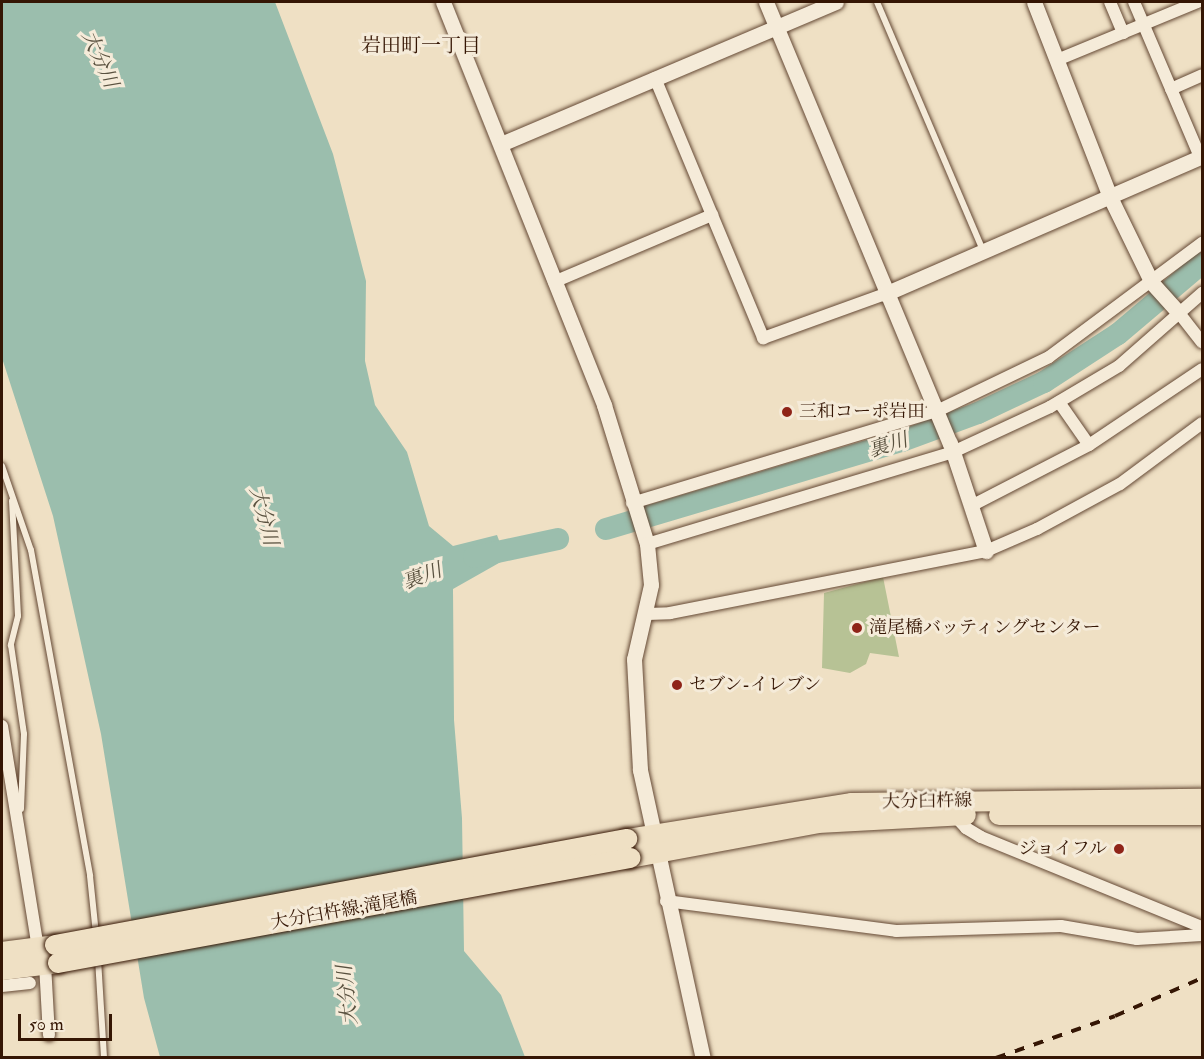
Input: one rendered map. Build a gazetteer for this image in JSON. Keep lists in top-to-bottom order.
{
  "streets": {
    "main road": ["大分臼杵線", "大分臼杵線;滝尾橋"]
  },
  "crossings": [
    ["大分臼杵線", "大分臼杵線;滝尾橋"]
  ],
  "districts": ["岩田町一丁目"],
  "water": ["大分川", "裏川"],
  "places": [
    "三和コーポ岩田",
    "滝尾橋バッティングセンター",
    "セブン-イレブン",
    "ジョイフル"
  ],
  "scale_bar": "50 m"
}
